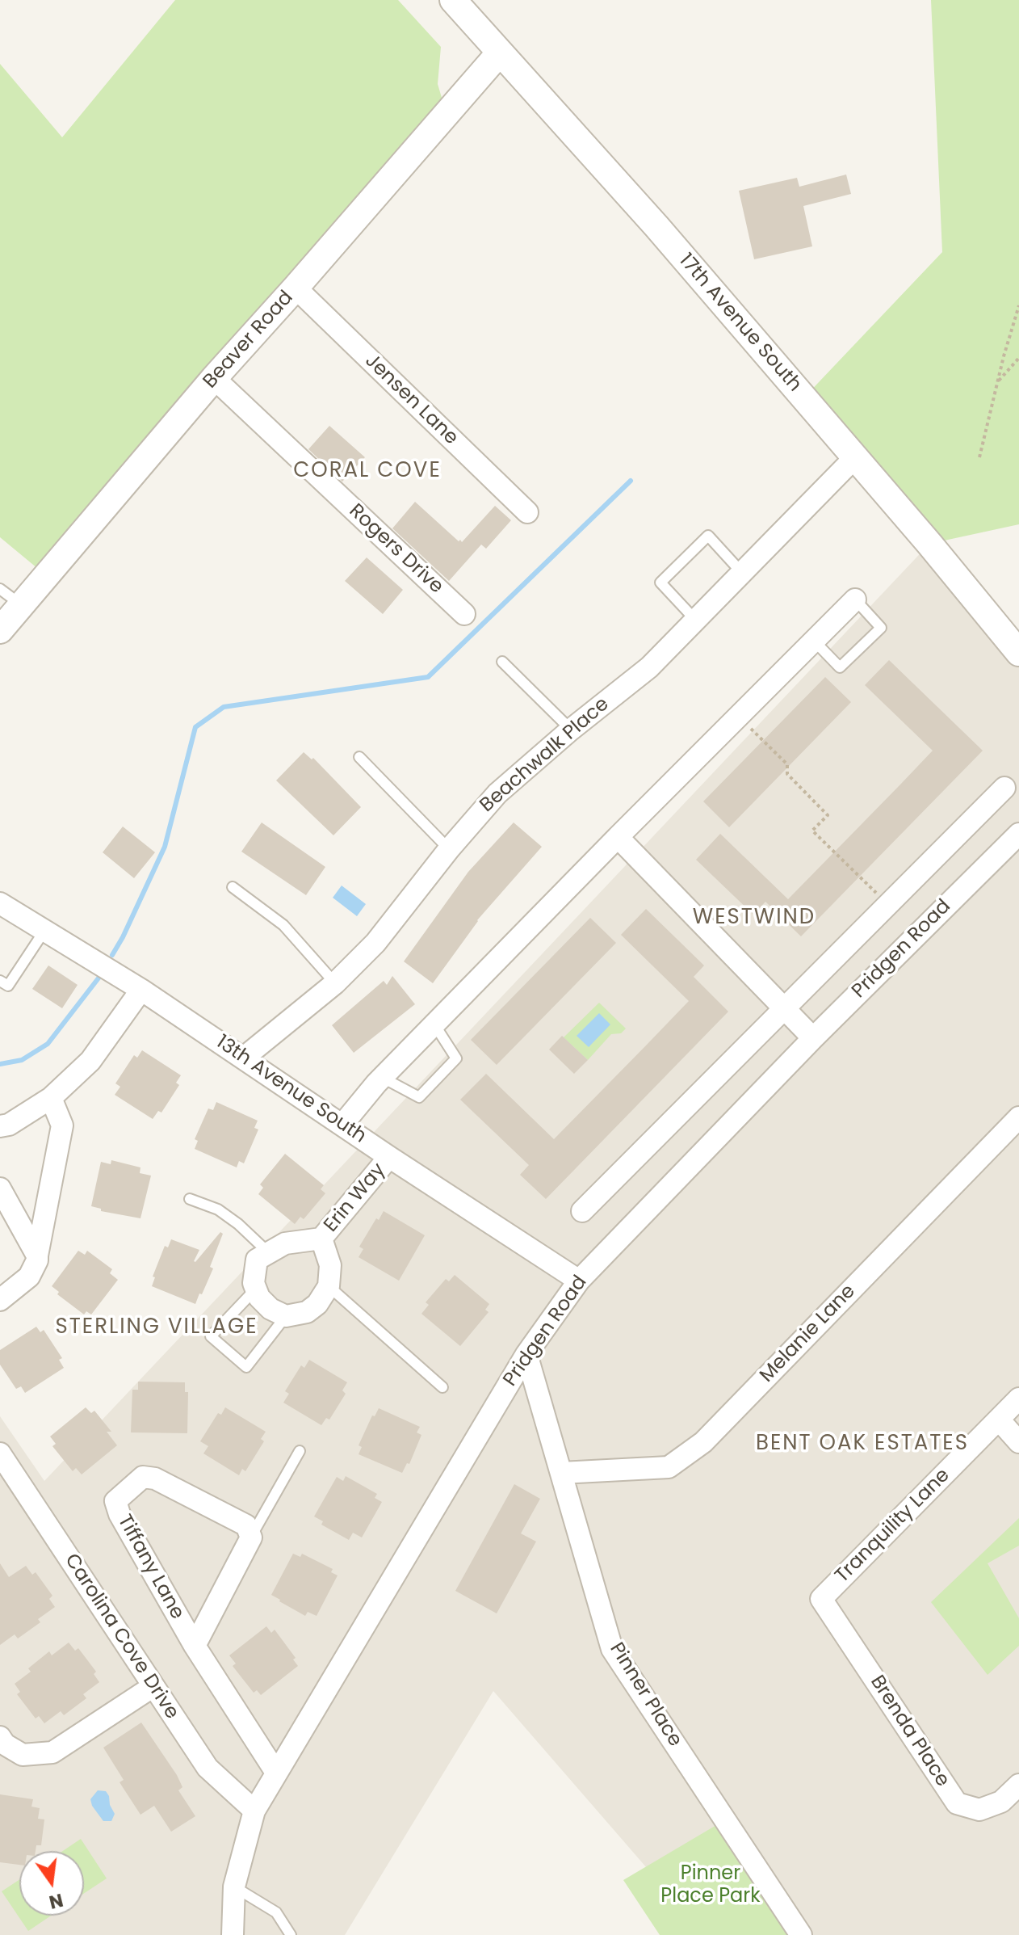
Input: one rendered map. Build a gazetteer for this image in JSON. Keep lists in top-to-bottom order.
{
  "streets": {
    "street": [
      "17th Avenue South",
      "Beaver Road",
      "Jensen Lane",
      "Rogers Drive",
      "Beachwalk Place",
      "Pridgen Road",
      "13th Avenue South",
      "Erin Way",
      "Melanie Lane",
      "Tranquility Lane",
      "Tiffany Lane",
      "Carolina Cove Drive",
      "Pinner Place",
      "Brenda Place"
    ]
  },
  "crossings": [
    ["17th Avenue South", "Beaver Road"],
    ["17th Avenue South", "Beachwalk Place"],
    ["Beaver Road", "Jensen Lane"],
    ["Beaver Road", "Rogers Drive"],
    ["Beachwalk Place", "13th Avenue South"],
    ["Pridgen Road", "13th Avenue South"],
    ["Pridgen Road", "Tiffany Lane"],
    ["Pridgen Road", "Carolina Cove Drive"],
    ["Pridgen Road", "Pinner Place"],
    ["13th Avenue South", "Erin Way"],
    ["Melanie Lane", "Pinner Place"],
    ["Tranquility Lane", "Brenda Place"]
  ],
  "districts": [
    "CORAL COVE",
    "WESTWIND",
    "STERLING VILLAGE",
    "BENT OAK ESTATES"
  ],
  "parks": ["Pinner Place Park"],
  "north": "bottom"
}
